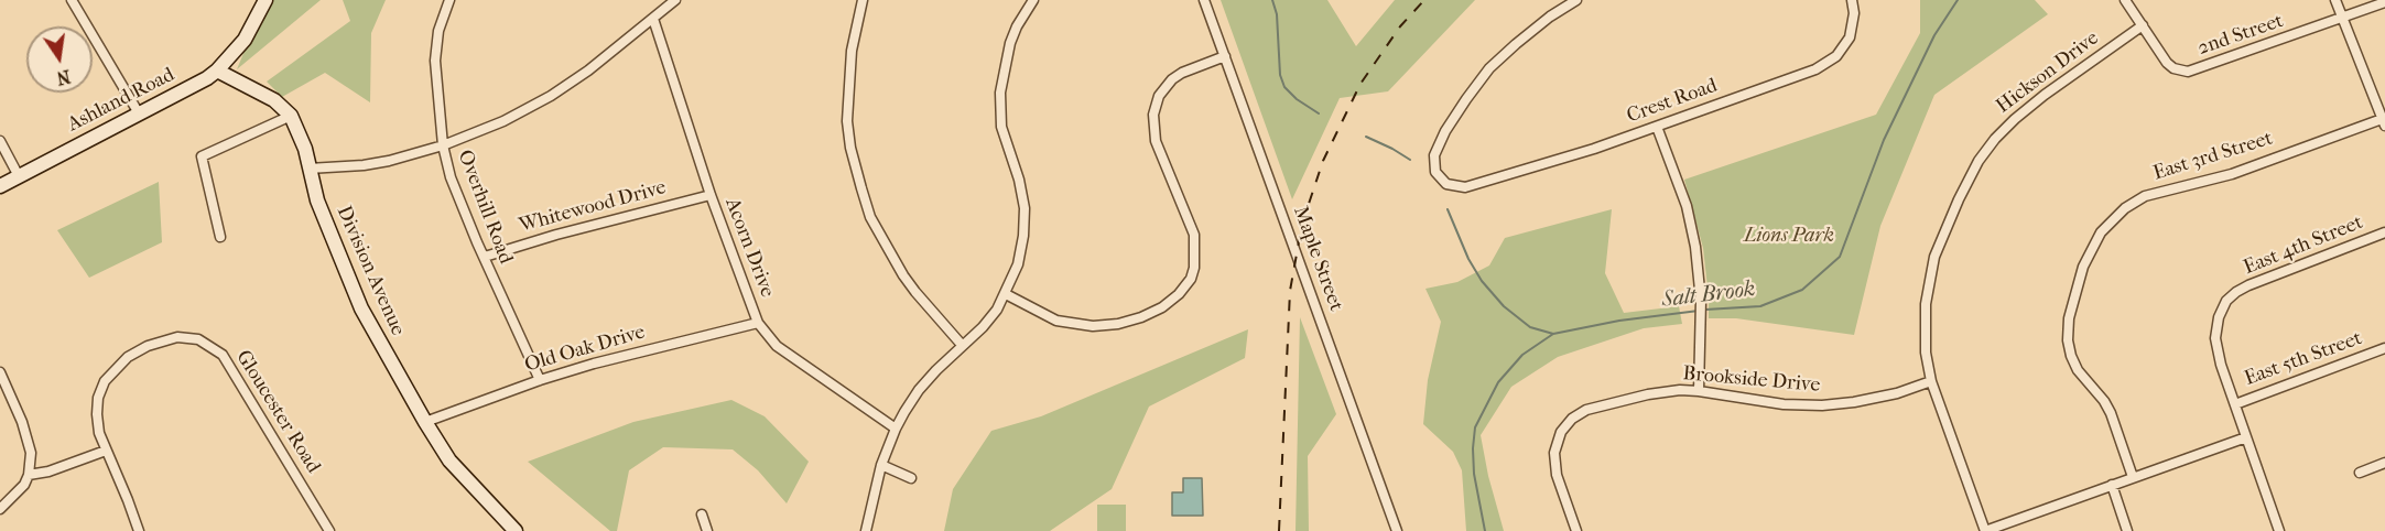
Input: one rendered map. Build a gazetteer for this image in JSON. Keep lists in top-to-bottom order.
{
  "streets": {
    "street": [
      "2nd Street",
      "Hickson Drive",
      "Ashland Road",
      "Crest Road",
      "East 3rd Street",
      "Overhill Road",
      "Whitewood Drive",
      "East 4th Street",
      "Acorn Drive",
      "Maple Street",
      "Division Avenue",
      "Old Oak Drive",
      "East 5th Street",
      "Brookside Drive",
      "Gloucester Road"
    ]
  },
  "crossings": [
    ["2nd Street", "Hickson Drive"],
    ["Hickson Drive", "Brookside Drive"],
    ["Ashland Road", "Division Avenue"],
    ["Overhill Road", "Whitewood Drive"],
    ["Overhill Road", "Old Oak Drive"],
    ["Whitewood Drive", "Acorn Drive"],
    ["East 4th Street", "East 5th Street"],
    ["Acorn Drive", "Old Oak Drive"],
    ["Division Avenue", "Old Oak Drive"]
  ],
  "water": ["Salt Brook"],
  "parks": ["Lions Park"],
  "north": "bottom"
}
